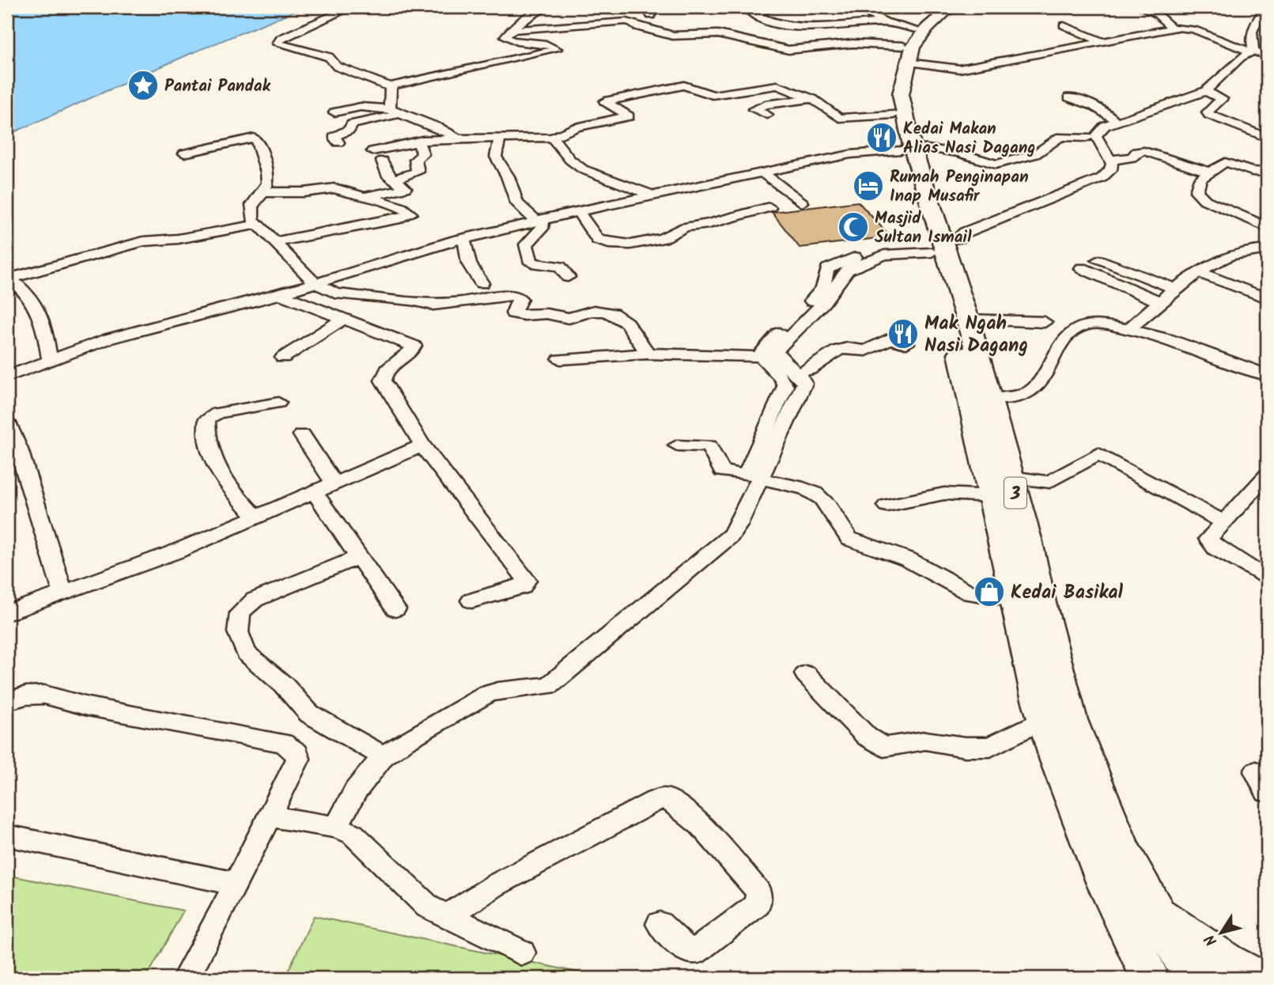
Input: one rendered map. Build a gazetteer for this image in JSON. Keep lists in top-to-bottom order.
{
  "streets": {
    "highway": ["3"]
  },
  "places": {
    "place": ["Pantai Pandak"],
    "restaurant": ["Kedai Makan Alias Nasi Dagang", "Mak Ngah Nasi Dagang"],
    "hotel": ["Rumah Penginapan Inap Musafir"],
    "mosque": ["Masjid Sultan Ismail"],
    "shop": ["Kedai Basikal"]
  },
  "north": "bottom left"
}
